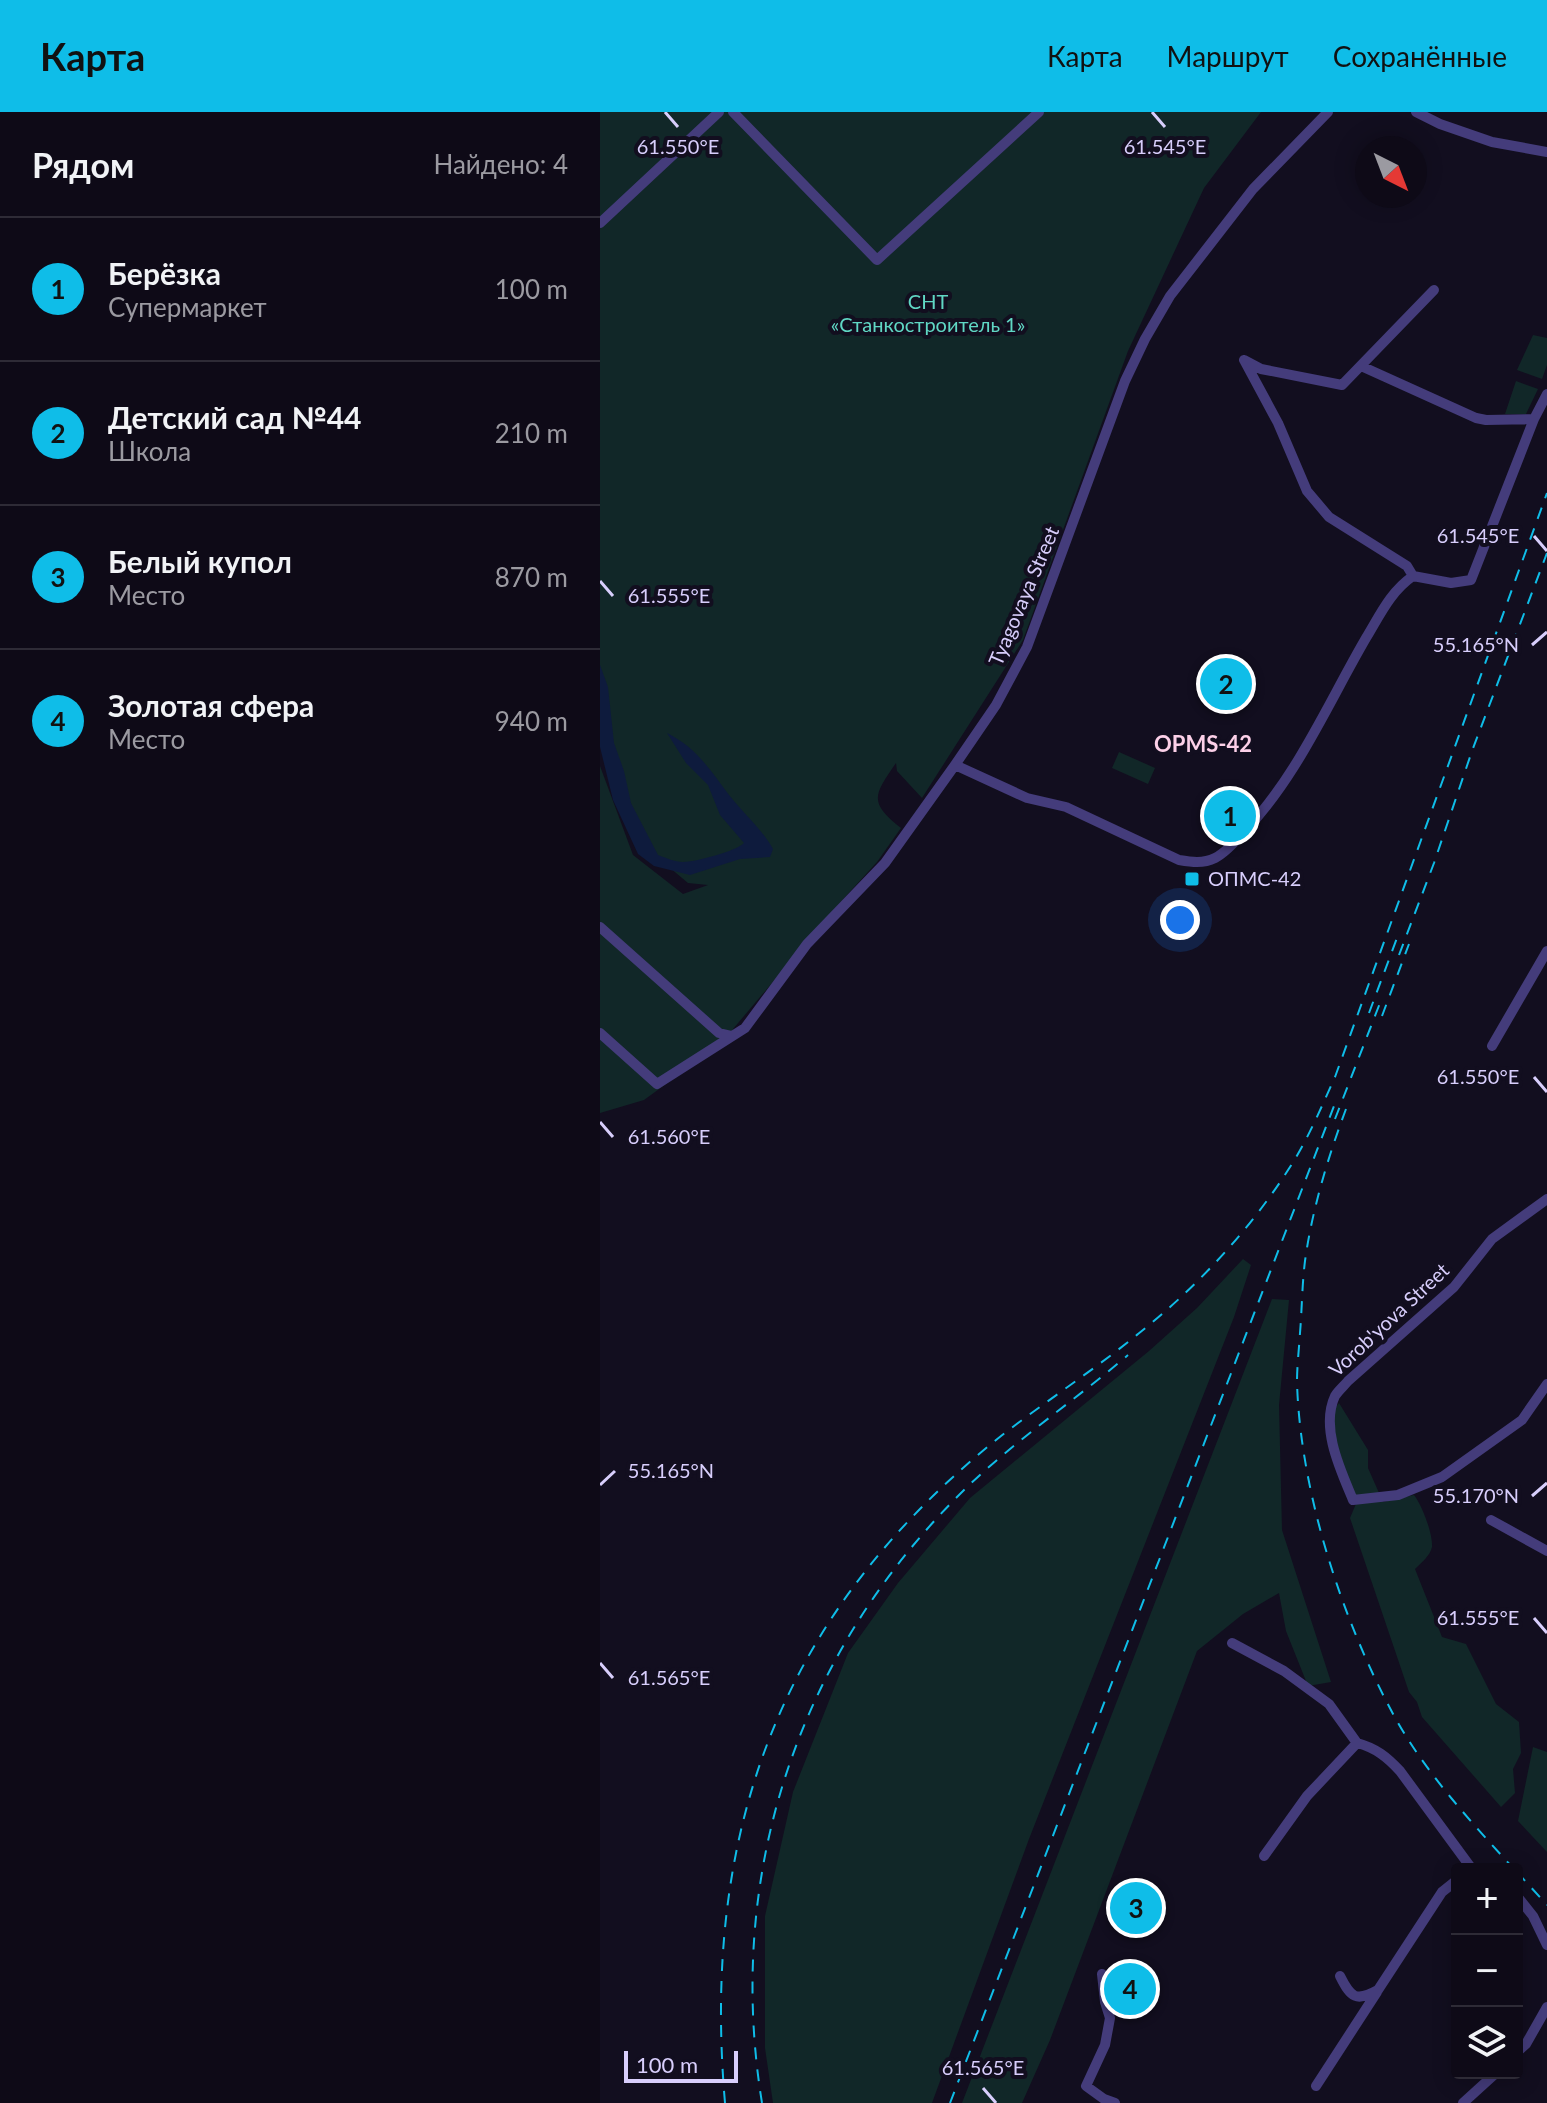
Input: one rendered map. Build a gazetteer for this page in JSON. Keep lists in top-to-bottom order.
{
  "streets": {
    "street": ["Tyagovaya Street", "Vorob'yova Street"]
  },
  "districts": ["OPMS-42"],
  "parks": ["СНТ «Станкостроитель 1»"],
  "places": {
    "transit": ["ОПМС-42"]
  },
  "scale_bar": "100 m",
  "north": "bottom right",
  "page": {
    "header": "Карта",
    "nav": ["Карта", "Маршрут", "Сохранённые"],
    "heading": ["Рядом", "Найдено: 4"],
    "list": [
      {
        "mark": "1",
        "name": "Берёзка",
        "note": "Супермаркет",
        "value": "100 m"
      },
      {
        "mark": "2",
        "name": "Детский сад №44",
        "note": "Школа",
        "value": "210 m"
      },
      {
        "mark": "3",
        "name": "Белый купол",
        "note": "Место",
        "value": "870 m"
      },
      {
        "mark": "4",
        "name": "Золотая сфера",
        "note": "Место",
        "value": "940 m"
      }
    ],
    "pins": [
      "2",
      "1",
      "3",
      "4"
    ],
    "map_buttons": ["+", "−"],
    "scale": "100 m"
  },
  "coordinates": [
    "61.550°E",
    "61.545°E",
    "61.555°E",
    "55.165°N",
    "61.560°E",
    "55.170°N",
    "61.565°E"
  ]
}
